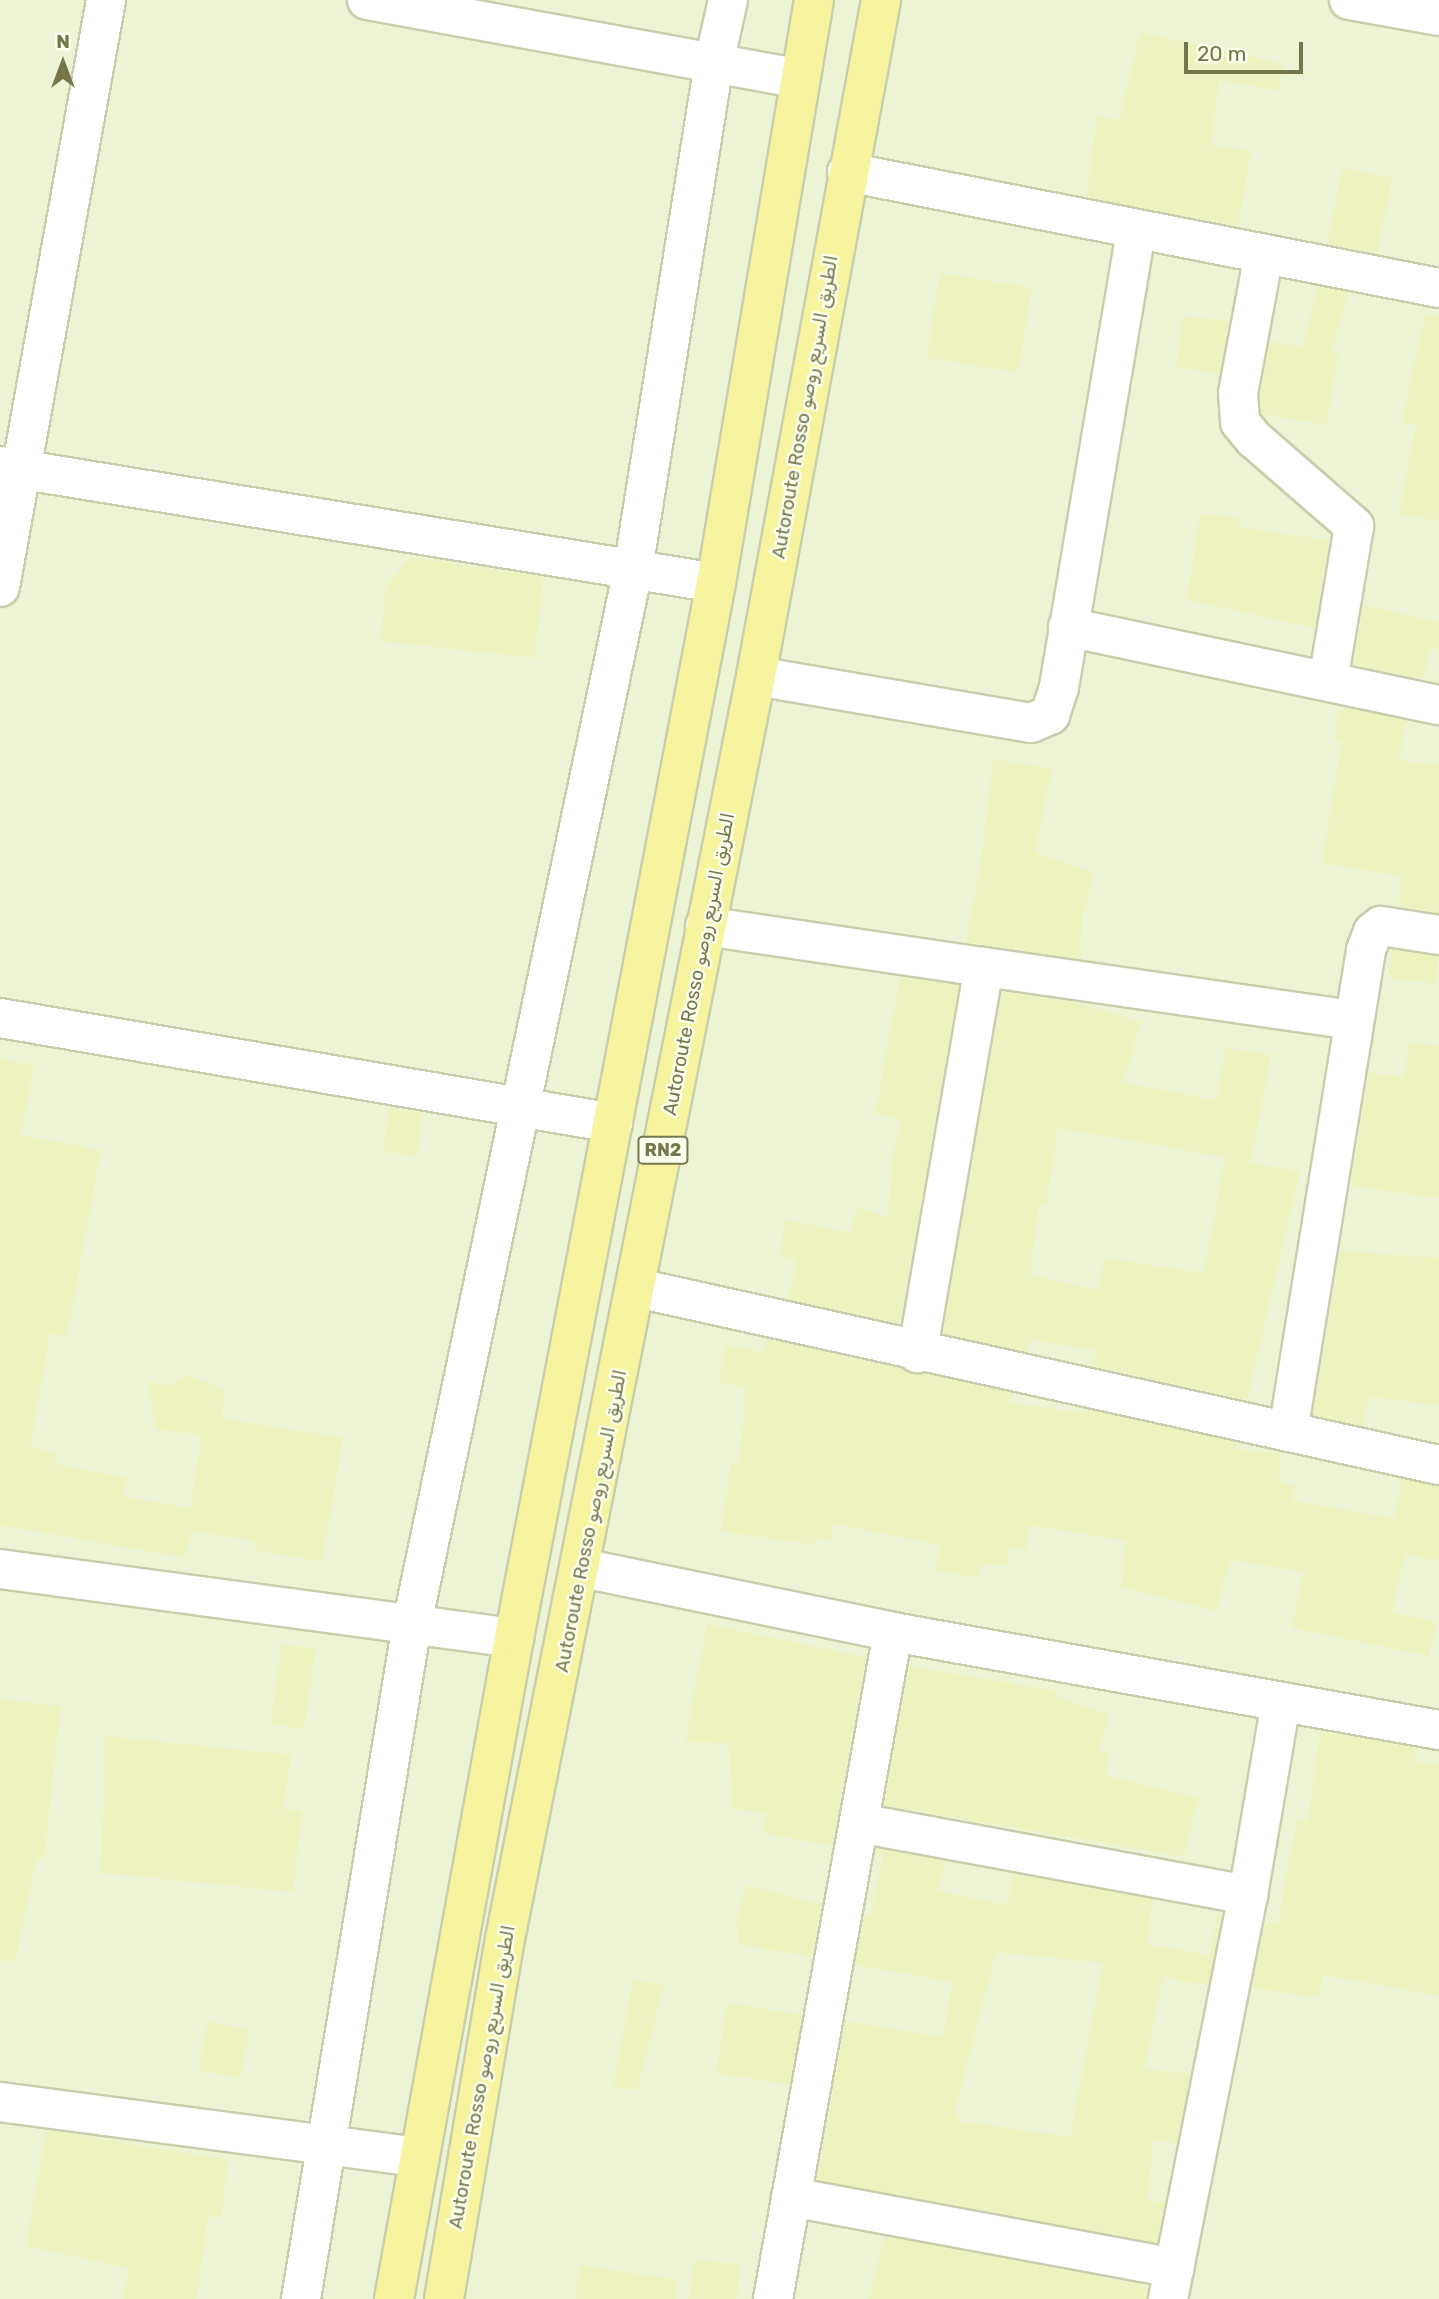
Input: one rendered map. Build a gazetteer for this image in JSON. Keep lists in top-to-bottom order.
{
  "streets": {
    "highway": ["Autoroute Rosso الطريق السريع روصو", "RN2"]
  },
  "scale_bar": "20 m",
  "north": "top"
}
